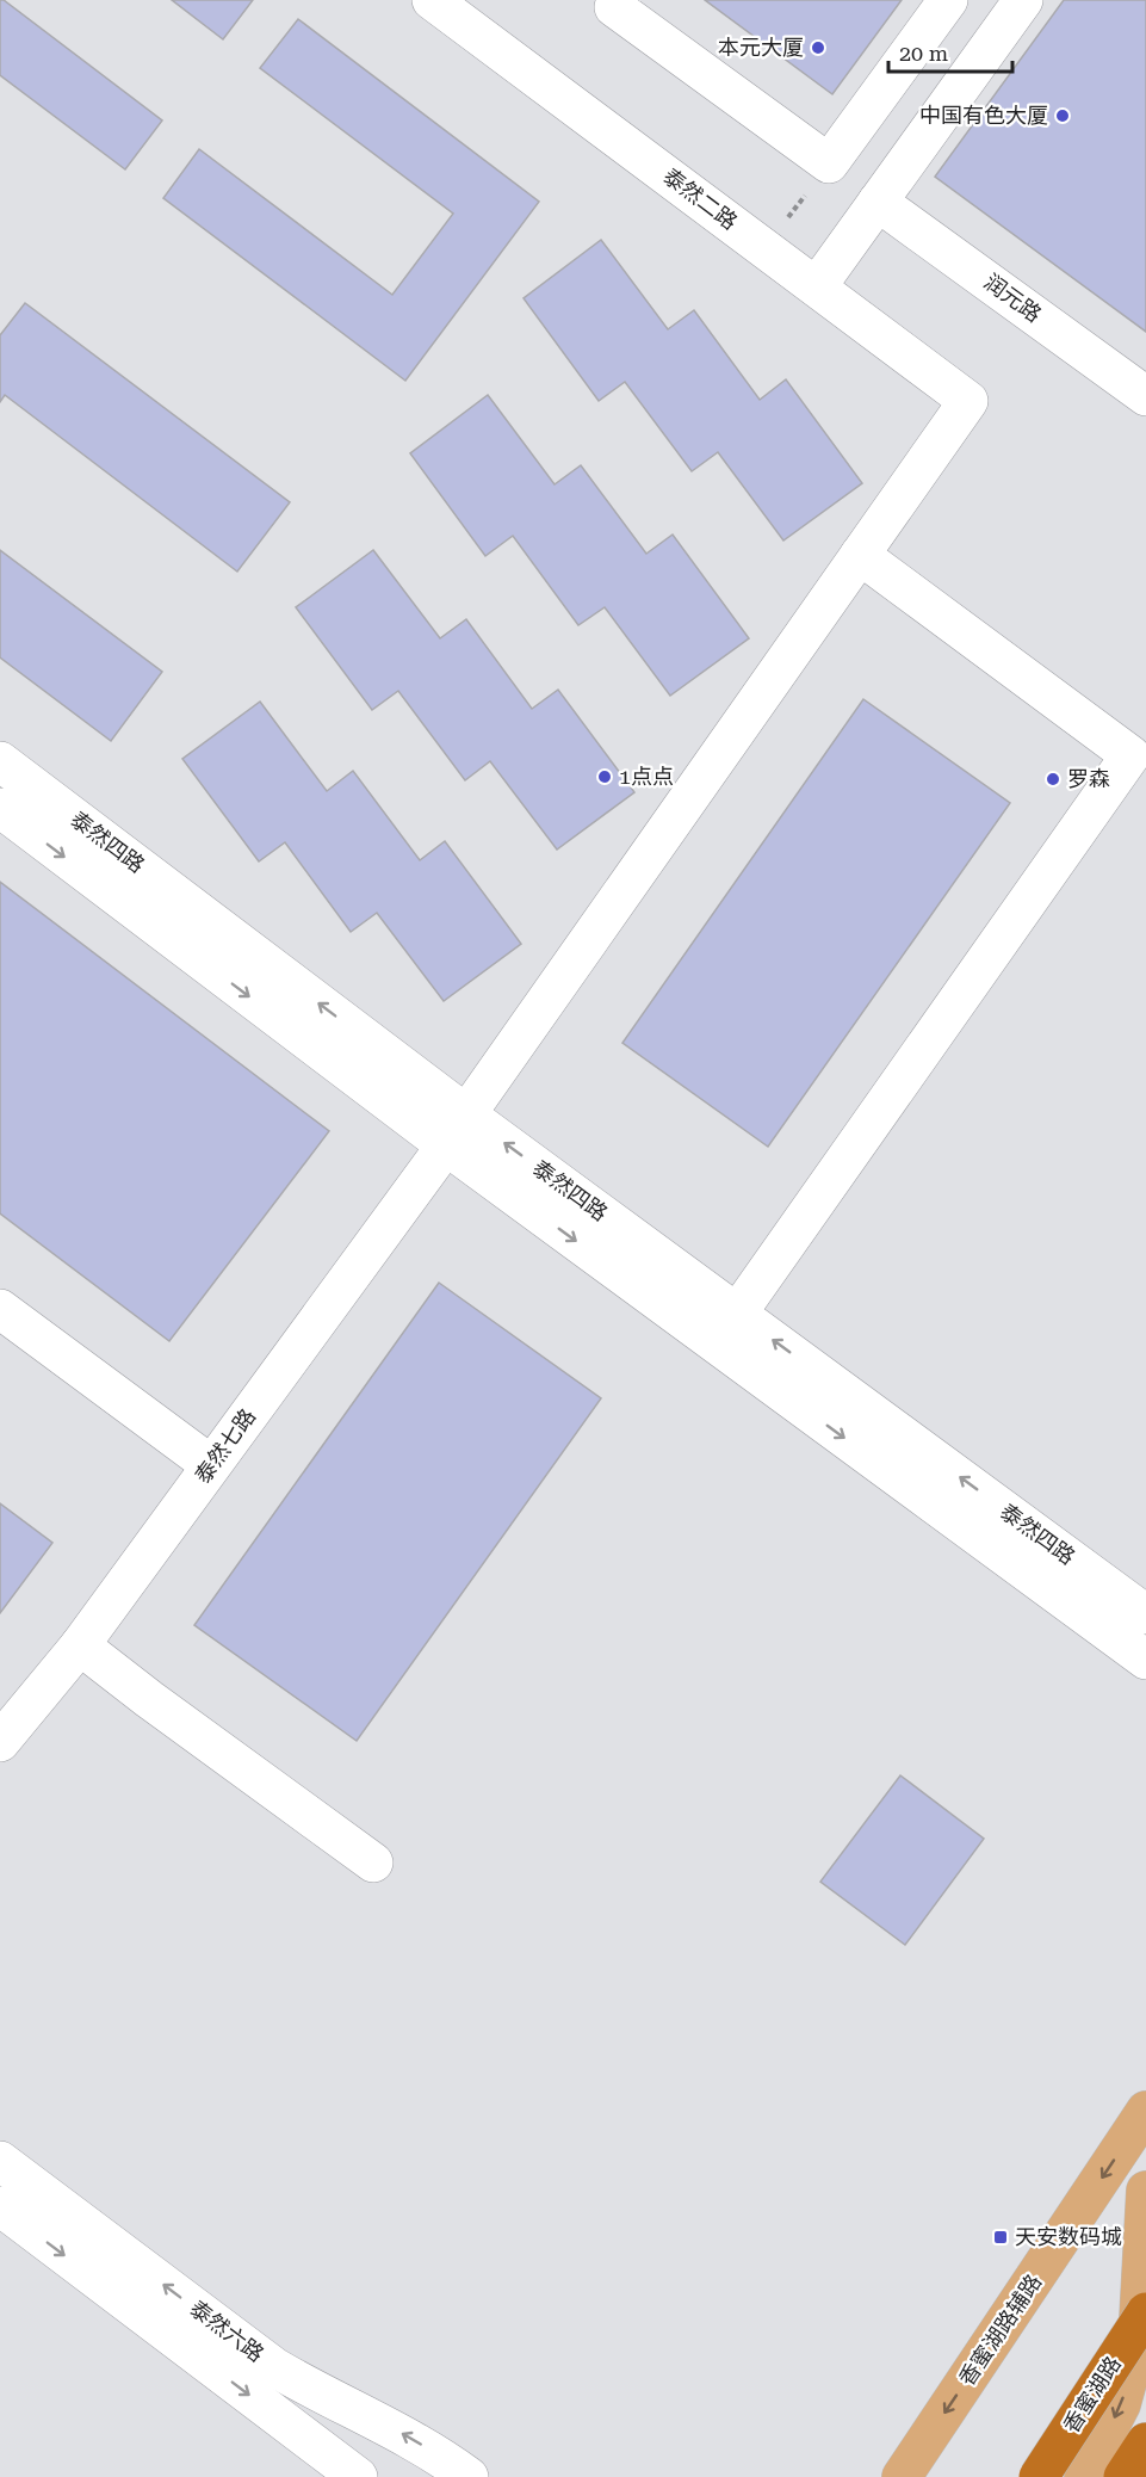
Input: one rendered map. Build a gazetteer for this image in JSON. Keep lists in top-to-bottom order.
{
  "streets": {
    "highway": ["香蜜湖路"],
    "main road": ["香蜜湖路辅路"],
    "street": [
      "泰然二路",
      "润元路",
      "泰然四路",
      "泰然七路",
      "泰然六路"
    ]
  },
  "crossings": [
    ["泰然二路", "泰然七路"],
    ["泰然四路", "泰然七路"]
  ],
  "places": {
    "other": [
      "本元大厦",
      "中国有色大厦",
      "1点点",
      "罗森"
    ],
    "transit": ["天安数码城"]
  },
  "scale_bar": "20 m"
}
